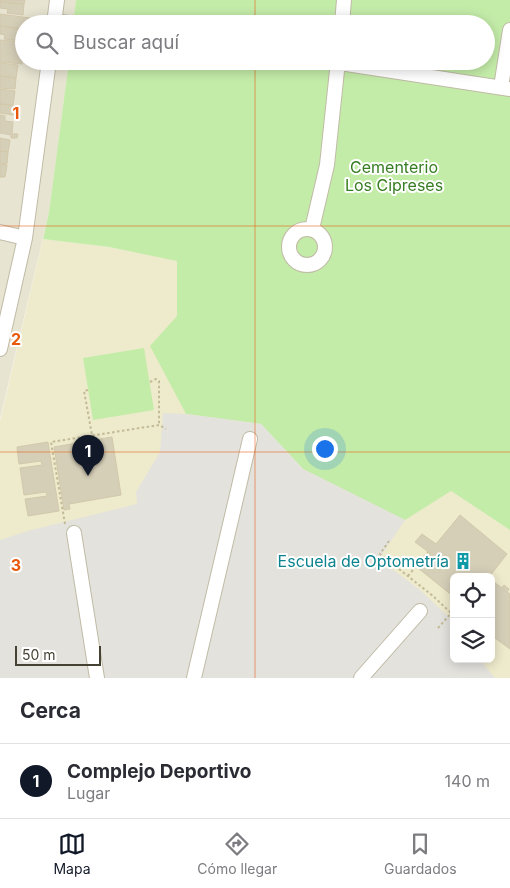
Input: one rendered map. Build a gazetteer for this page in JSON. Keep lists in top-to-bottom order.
{
  "parks": ["Cementerio Los Cipreses"],
  "places": {
    "building": ["Escuela de Optometría"]
  },
  "scale_bar": "50 m",
  "page": {
    "search": "Buscar aquí",
    "pins": "1",
    "scale": "50 m",
    "heading": "Cerca",
    "list": [
      {
        "mark": "1",
        "name": "Complejo Deportivo",
        "note": "Lugar",
        "value": "140 m"
      }
    ],
    "nav": ["Mapa", "Cómo llegar", "Guardados"]
  },
  "grid": {
    "rows": ["1", "2", "3"]
  }
}
